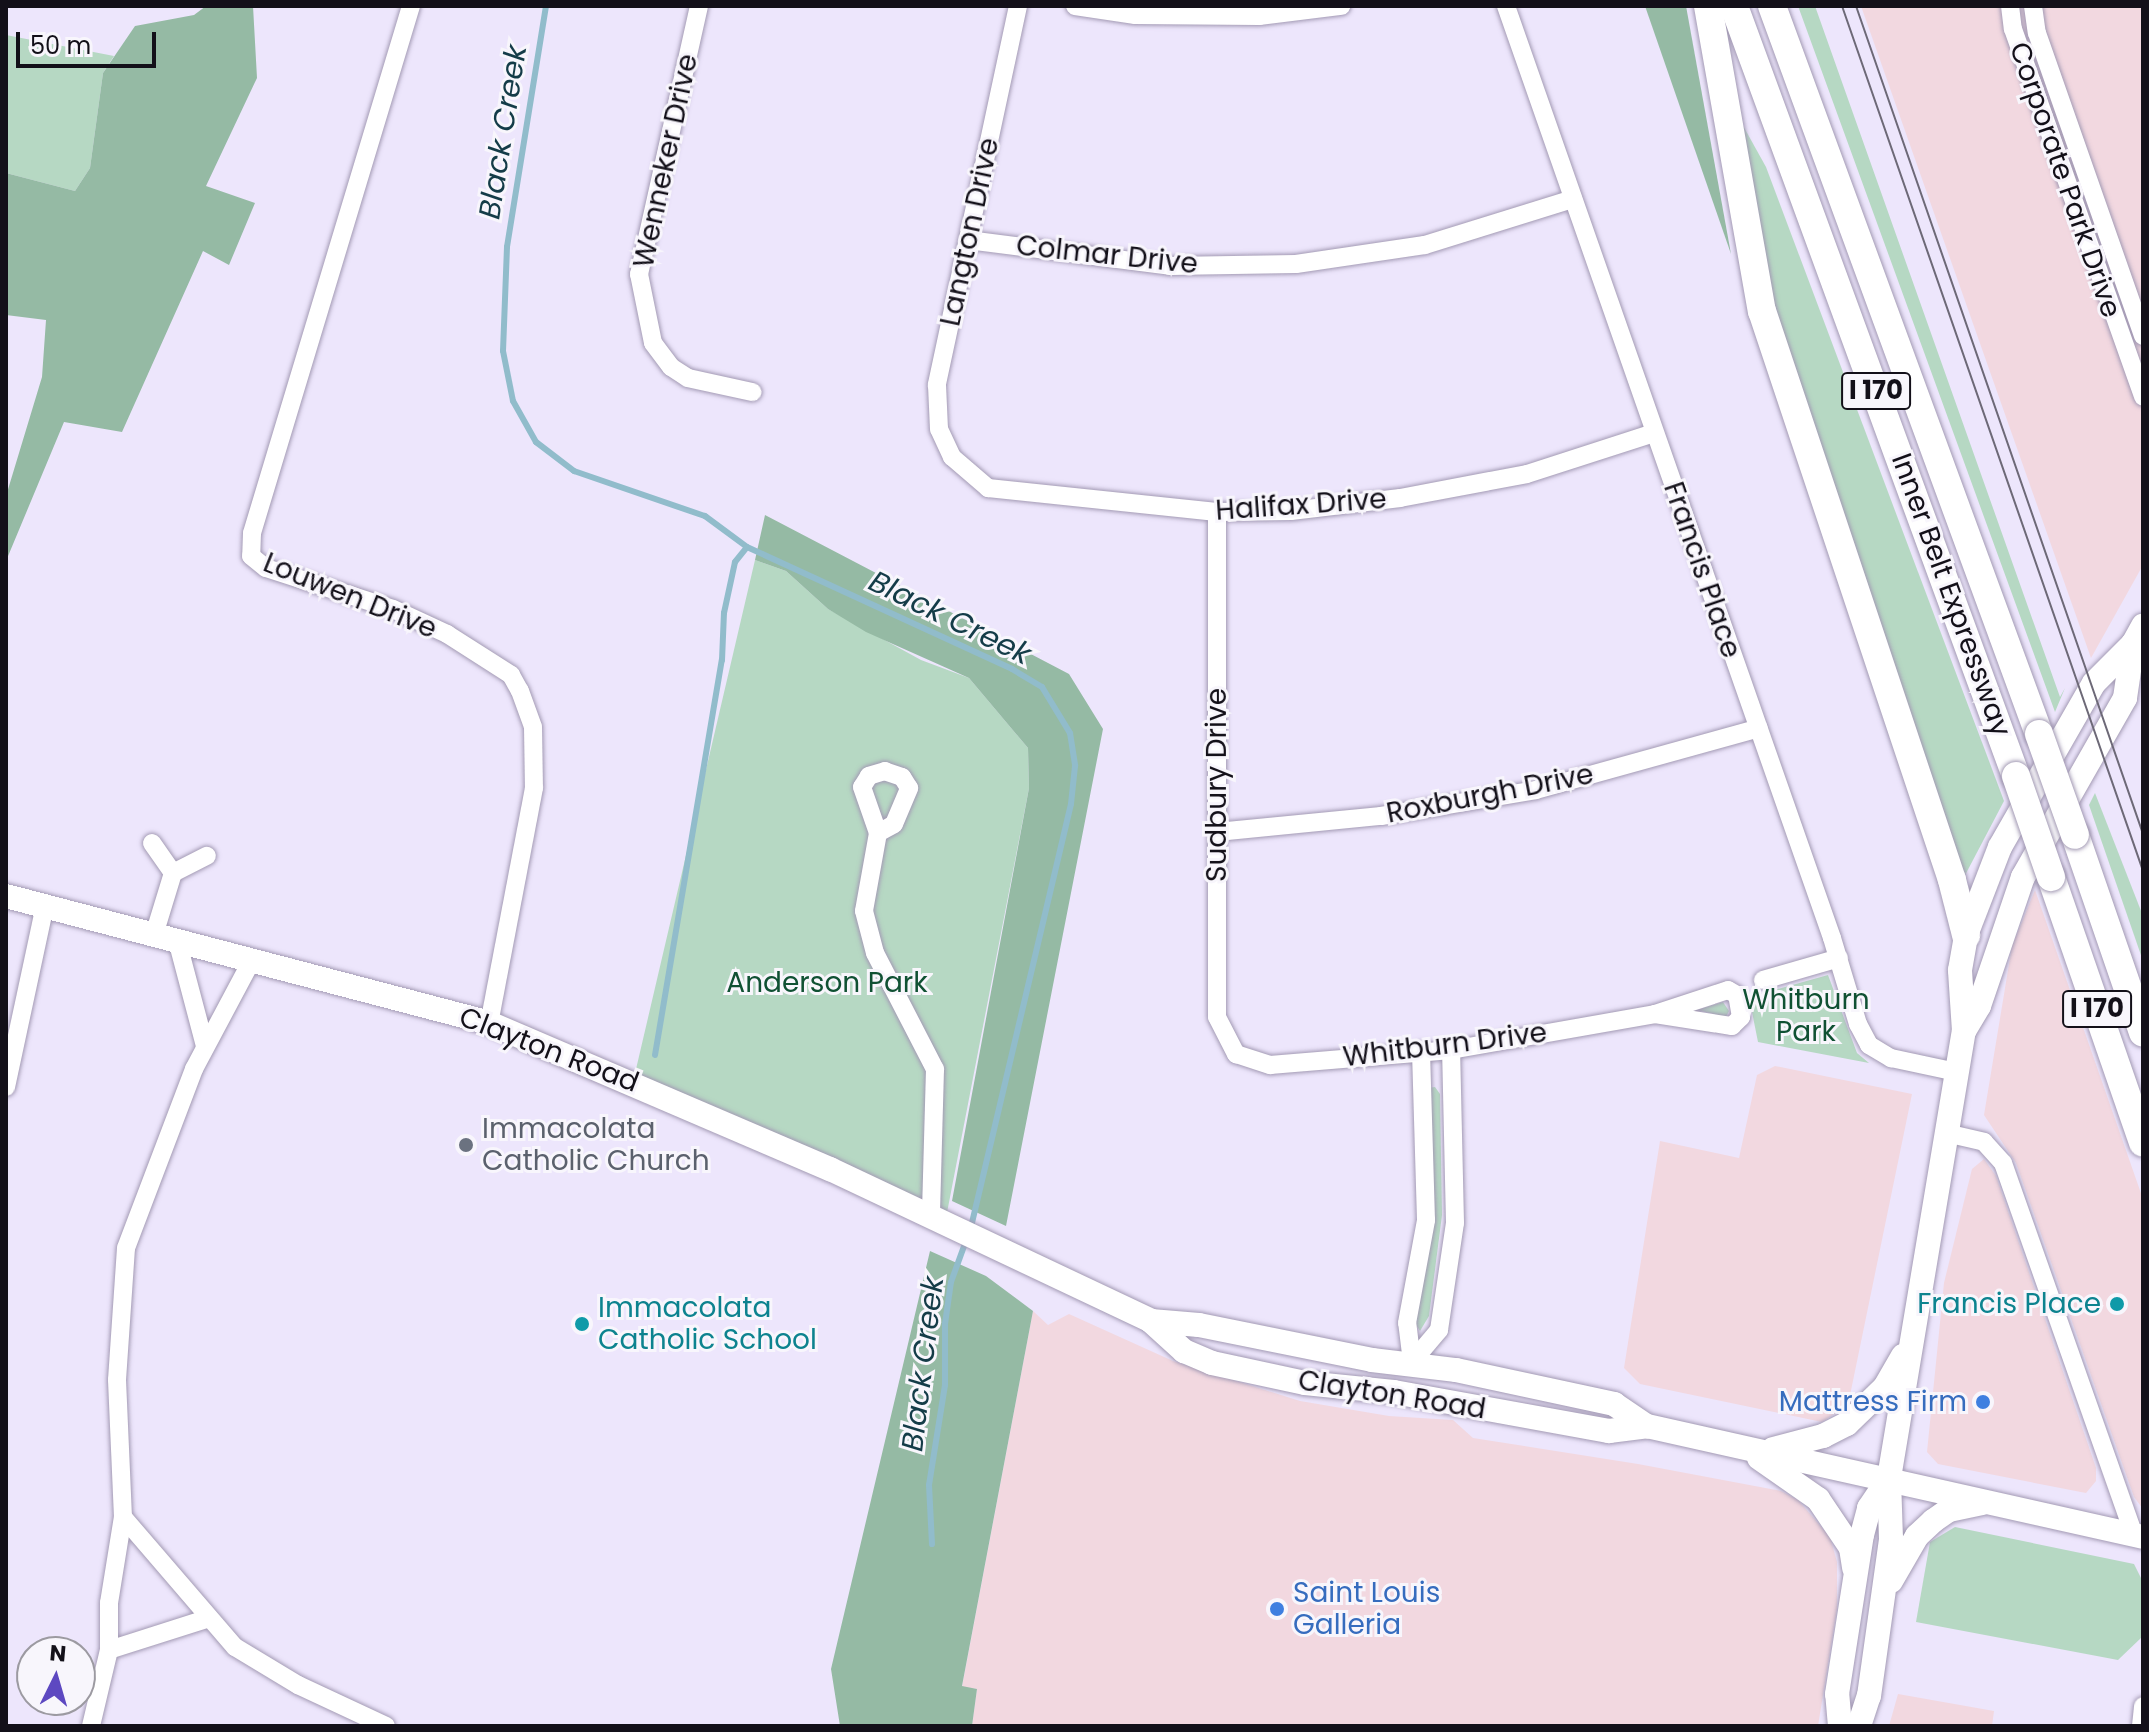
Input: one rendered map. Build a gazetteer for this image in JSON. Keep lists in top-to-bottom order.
{
  "streets": {
    "highway": ["I 170", "Inner Belt Expressway"],
    "main road": ["Clayton Road"],
    "street": [
      "Wenneker Drive",
      "Corporate Park Drive",
      "Langton Drive",
      "Colmar Drive",
      "Halifax Drive",
      "Francis Place",
      "Louwen Drive",
      "Sudbury Drive",
      "Roxburgh Drive",
      "Whitburn Drive"
    ]
  },
  "crossings": [
    ["Langton Drive", "Colmar Drive"],
    ["Langton Drive", "Halifax Drive"],
    ["Colmar Drive", "Francis Place"],
    ["Halifax Drive", "Francis Place"],
    ["Halifax Drive", "Sudbury Drive"],
    ["Francis Place", "Roxburgh Drive"],
    ["Louwen Drive", "Clayton Road"],
    ["Sudbury Drive", "Roxburgh Drive"],
    ["Sudbury Drive", "Whitburn Drive"]
  ],
  "water": ["Black Creek"],
  "parks": ["Anderson Park", "Whitburn Park"],
  "places": [
    "Immacolata Catholic Church",
    "Francis Place",
    "Immacolata Catholic School",
    "Mattress Firm",
    "Saint Louis Galleria"
  ],
  "scale_bar": "50 m",
  "north": "top"
}
